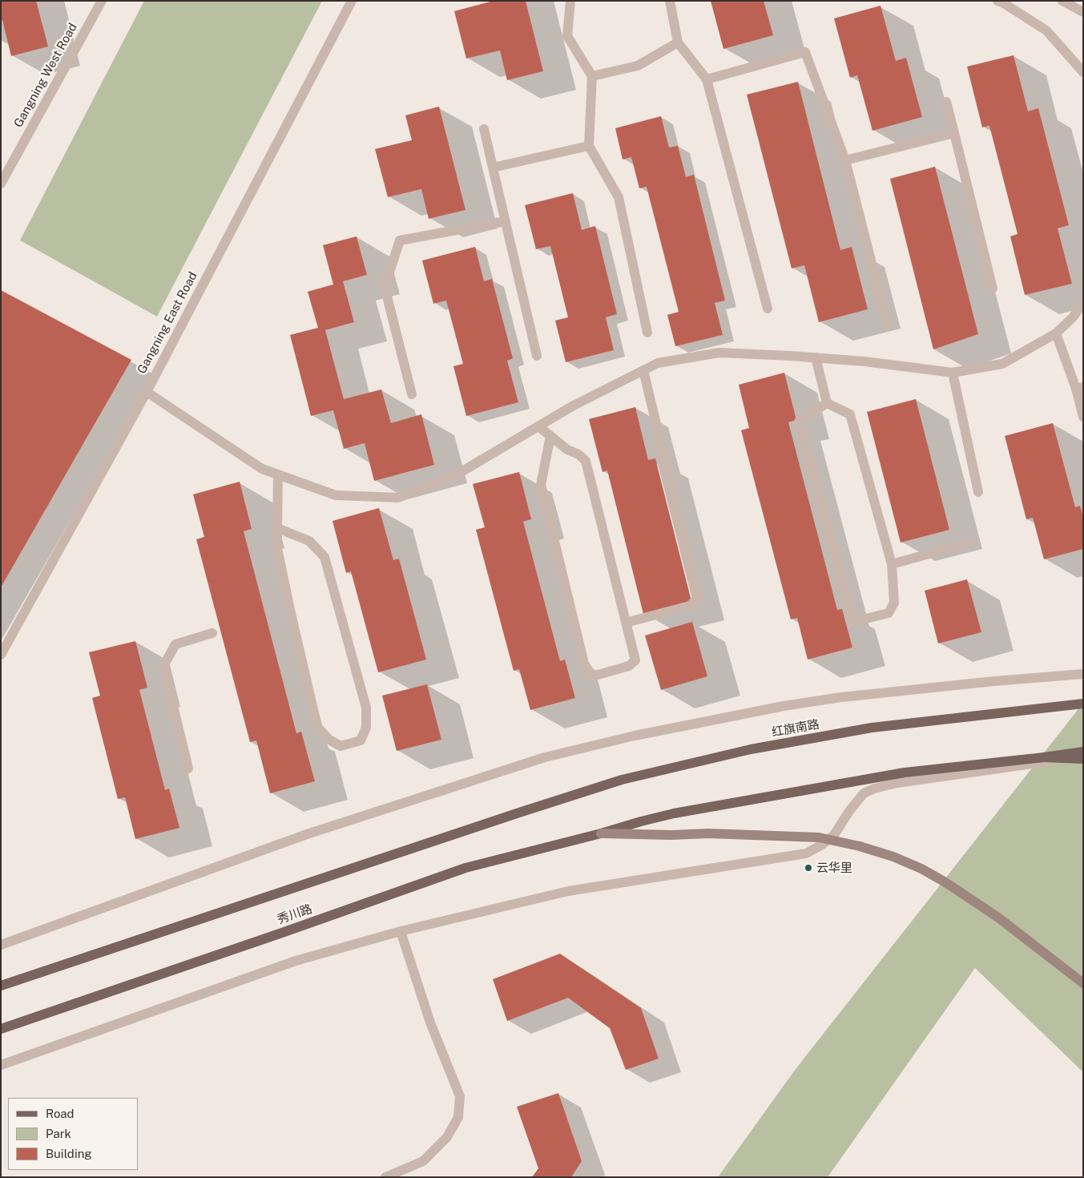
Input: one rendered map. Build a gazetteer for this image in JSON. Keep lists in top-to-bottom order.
{
  "streets": {
    "main road": ["红旗南路", "秀川路"],
    "street": ["Gangning West Road", "Gangning East Road"]
  },
  "crossings": [
    ["红旗南路", "秀川路"]
  ],
  "places": ["云华里"],
  "legend": ["Road", "Park", "Building"]
}
